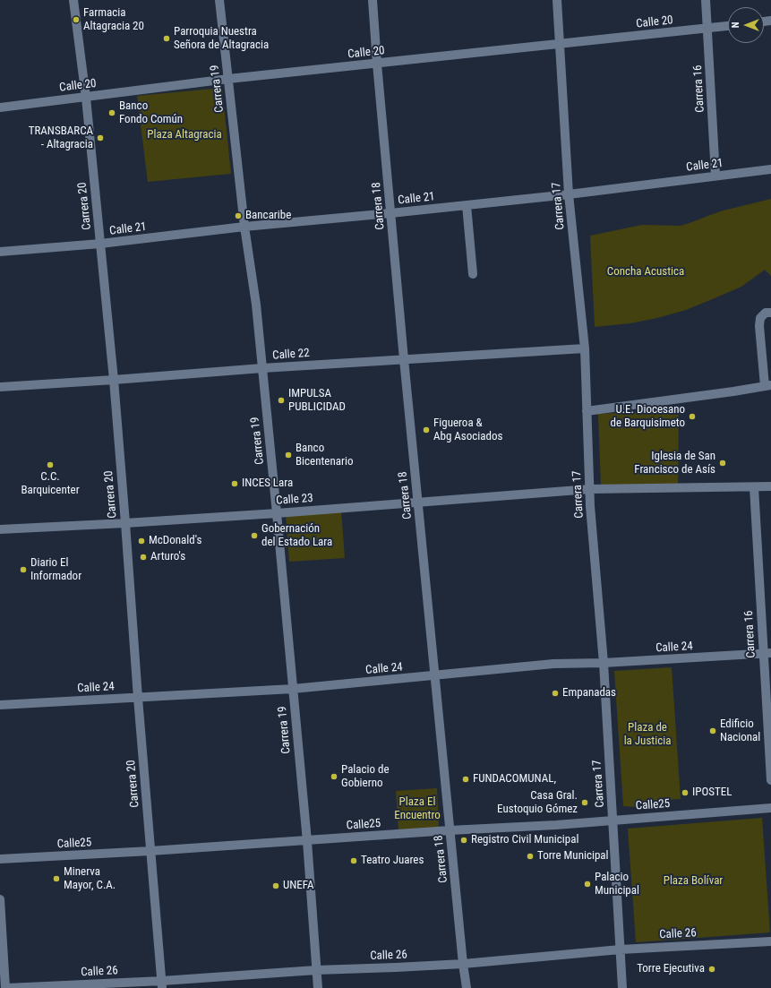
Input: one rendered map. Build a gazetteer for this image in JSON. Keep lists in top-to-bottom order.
{
  "streets": {
    "street": [
      "Calle 20",
      "Carrera 19",
      "Carrera 16",
      "Calle 21",
      "Carrera 20",
      "Carrera 18",
      "Carrera 17",
      "Calle 22",
      "Calle 23",
      "Calle 24",
      "Calle25",
      "Calle 26"
    ]
  },
  "crossings": [
    ["Calle 20", "Carrera 19"],
    ["Calle 20", "Carrera 16"],
    ["Calle 20", "Carrera 20"],
    ["Calle 20", "Carrera 18"],
    ["Calle 20", "Carrera 17"],
    ["Carrera 19", "Calle 21"],
    ["Carrera 19", "Calle 22"],
    ["Carrera 19", "Calle 23"],
    ["Carrera 19", "Calle 24"],
    ["Carrera 19", "Calle25"],
    ["Carrera 19", "Calle 26"],
    ["Carrera 16", "Calle 21"],
    ["Carrera 16", "Calle 23"],
    ["Carrera 16", "Calle 24"],
    ["Calle 21", "Carrera 20"],
    ["Calle 21", "Carrera 18"],
    ["Calle 21", "Carrera 17"],
    ["Carrera 20", "Calle 22"],
    ["Carrera 20", "Calle 23"],
    ["Carrera 20", "Calle 24"],
    ["Carrera 20", "Calle25"],
    ["Carrera 20", "Calle 26"],
    ["Carrera 18", "Calle 22"],
    ["Carrera 18", "Calle 23"],
    ["Carrera 18", "Calle 24"],
    ["Carrera 18", "Calle25"],
    ["Carrera 18", "Calle 26"],
    ["Carrera 17", "Calle 22"],
    ["Carrera 17", "Calle 23"],
    ["Carrera 17", "Calle 24"],
    ["Carrera 17", "Calle25"],
    ["Carrera 17", "Calle 26"]
  ],
  "parks": [
    "Plaza Altagracia",
    "Concha Acustica",
    "Plaza de la Justicia",
    "Plaza El Encuentro",
    "Plaza Bolívar"
  ],
  "places": [
    "Farmacia Altagracia 20",
    "Parroquia Nuestra Señora de Altagracia",
    "Banco Fondo Común",
    "TRANSBARCA - Altagracia",
    "Bancaribe",
    "IMPULSA PUBLICIDAD",
    "U.E. Diocesano de Barquisimeto",
    "Figueroa & Abg Asociados",
    "Banco Bicentenario",
    "Iglesia de San Francisco de Asís",
    "C.C. Barquicenter",
    "INCES Lara",
    "Gobernación del Estado Lara",
    "McDonald's",
    "Arturo's",
    "Diario El Informador",
    "Empanadas",
    "Edificio Nacional",
    "Palacio de Gobierno",
    "FUNDACOMUNAL,",
    "IPOSTEL",
    "Casa Gral. Eustoquio Gómez",
    "Registro Civil Municipal",
    "Torre Municipal",
    "Teatro Juares",
    "Minerva Mayor, C.A.",
    "Palacio Municipal",
    "UNEFA",
    "Torre Ejecutiva"
  ],
  "north": "left"
}
